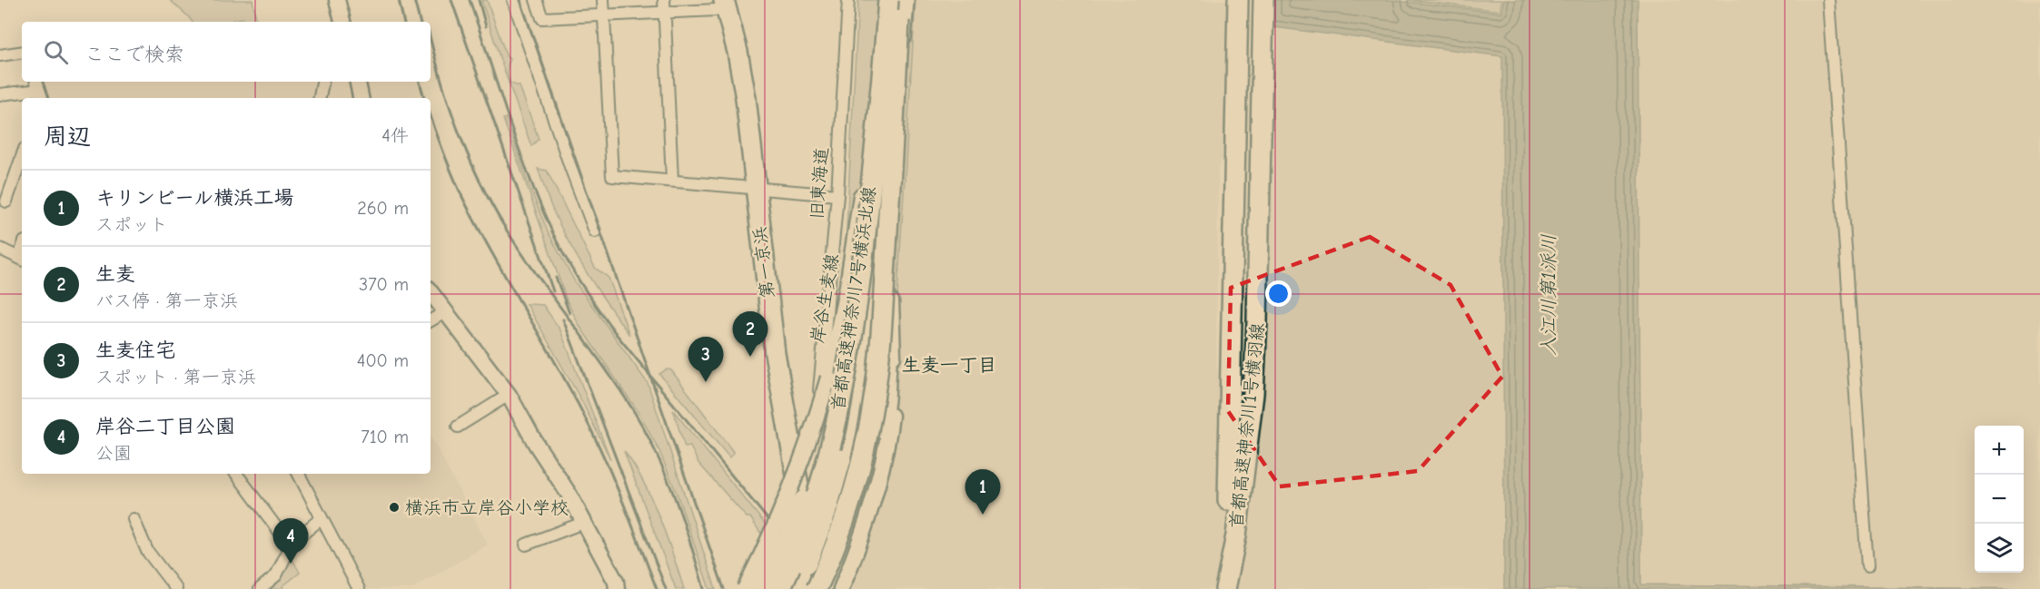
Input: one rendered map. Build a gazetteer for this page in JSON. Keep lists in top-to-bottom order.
{
  "streets": {
    "highway": ["第一京浜", "首都高速神奈川7号横浜北線", "首都高速神奈川1号横羽線"],
    "street": ["旧東海道", "岸谷生麦線"]
  },
  "crossings": [
    ["旧東海道", "第一京浜"],
    ["第一京浜", "首都高速神奈川7号横浜北線"],
    ["岸谷生麦線", "首都高速神奈川7号横浜北線"]
  ],
  "districts": ["生麦一丁目"],
  "water": ["入江川第1派川"],
  "places": ["横浜市立岸谷小学校"],
  "page": {
    "search": "ここで検索",
    "heading": ["周辺", "4件"],
    "list": [
      {
        "mark": "1",
        "name": "キリンビール横浜工場",
        "note": "スポット",
        "value": "260 m"
      },
      {
        "mark": "2",
        "name": "生麦",
        "note": "バス停 · 第一京浜",
        "value": "370 m"
      },
      {
        "mark": "3",
        "name": "生麦住宅",
        "note": "スポット · 第一京浜",
        "value": "400 m"
      },
      {
        "mark": "4",
        "name": "岸谷二丁目公園",
        "note": "公園",
        "value": "710 m"
      }
    ],
    "pins": [
      "2",
      "3",
      "1",
      "4"
    ],
    "map_buttons": ["+", "−"]
  }
}
